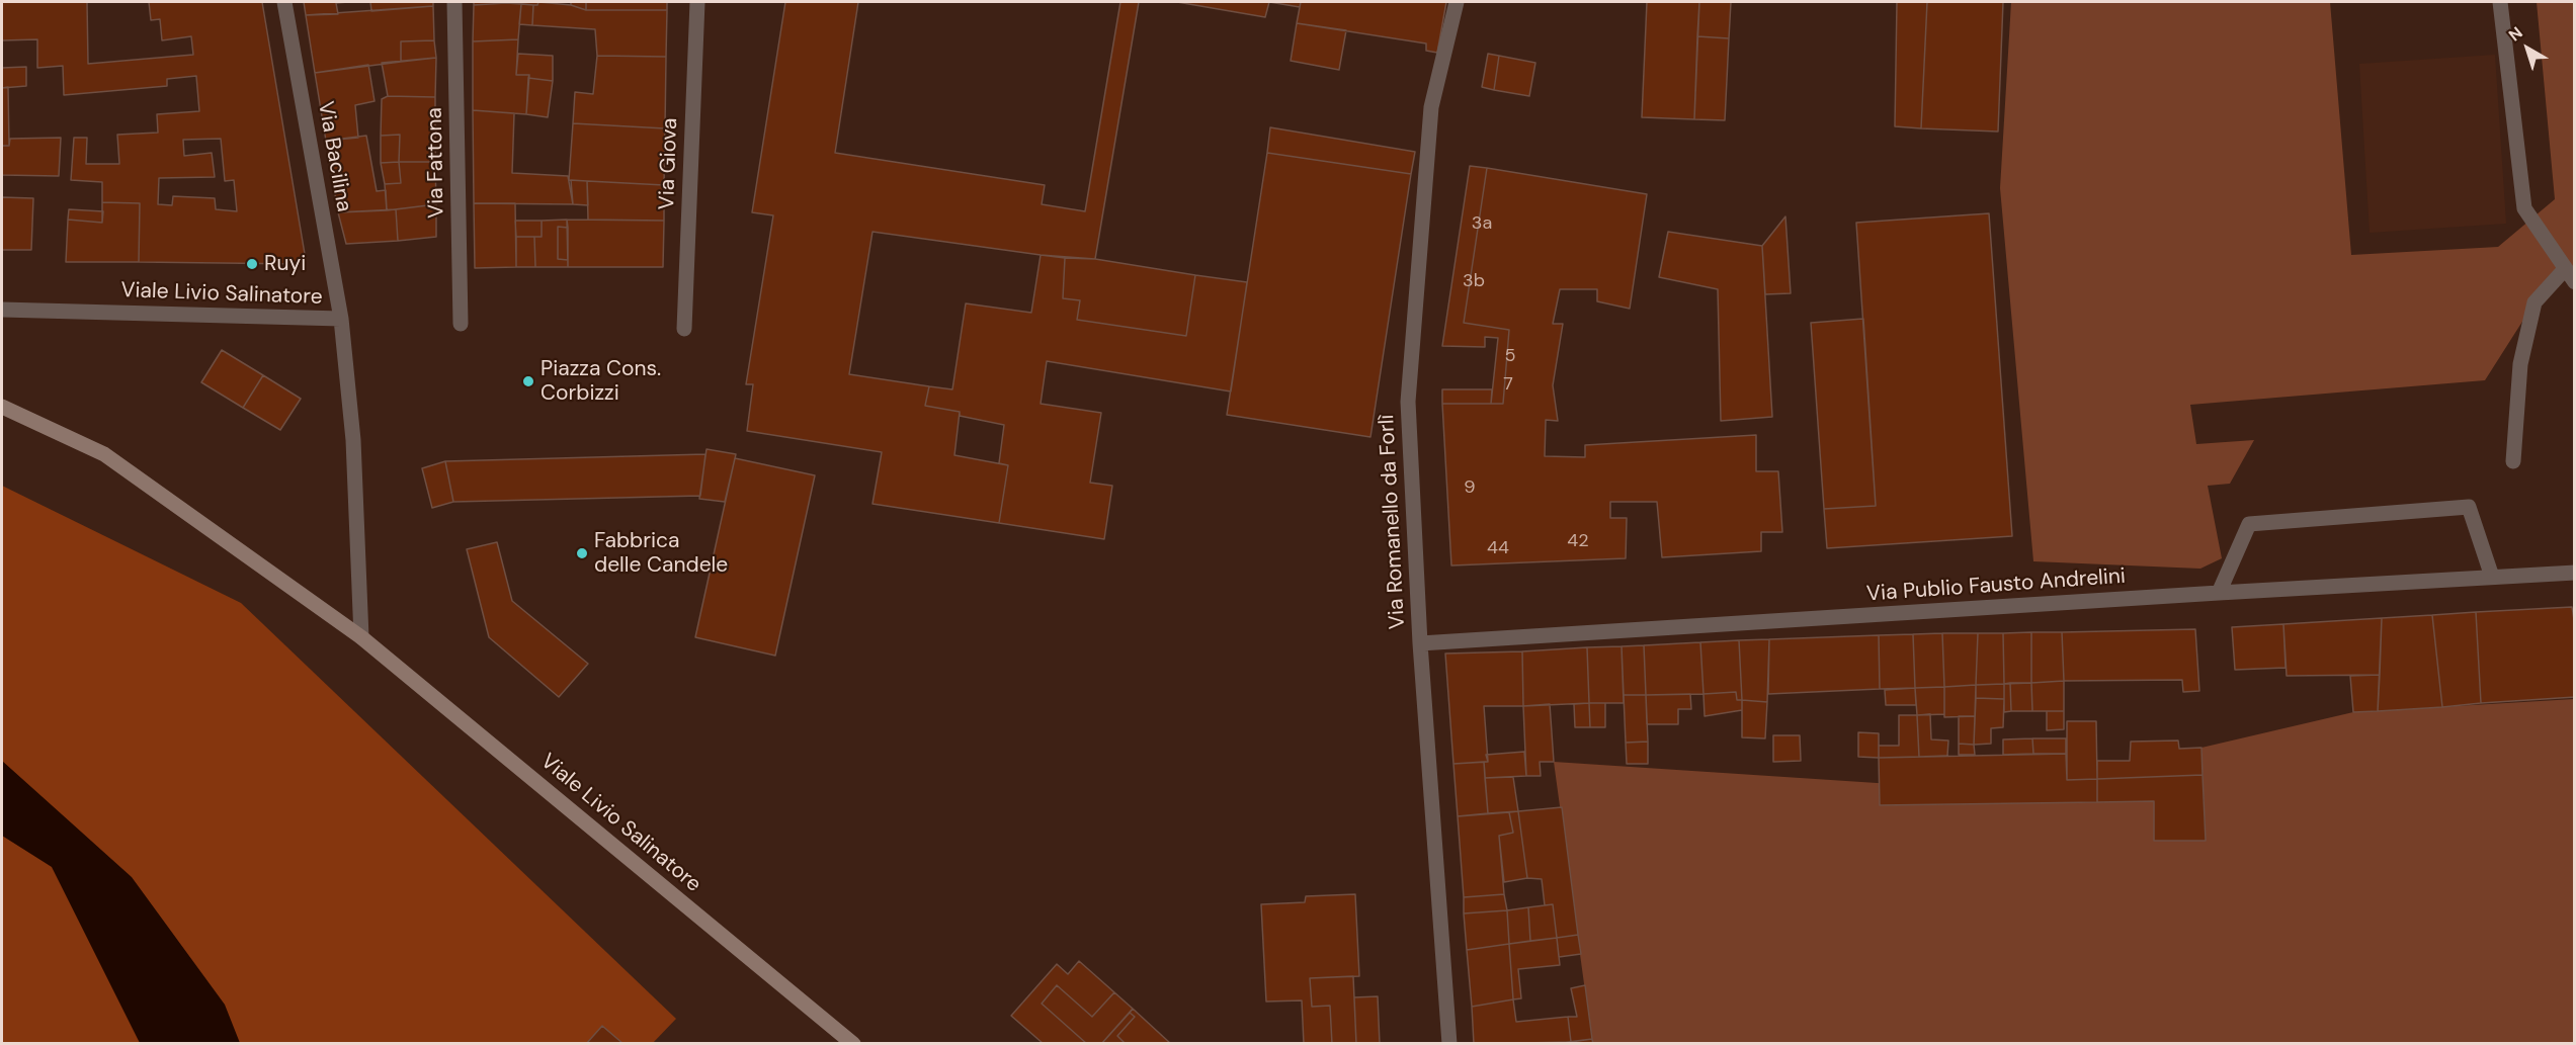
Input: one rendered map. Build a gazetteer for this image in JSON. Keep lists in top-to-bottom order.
{
  "streets": {
    "main road": ["Viale Livio Salinatore"],
    "street": [
      "Via Bacilina",
      "Via Fattona",
      "Via Giova",
      "Via Romanello da Forlì",
      "Via Publio Fausto Andrelini"
    ]
  },
  "crossings": [
    ["Via Bacilina", "Viale Livio Salinatore"],
    ["Via Romanello da Forlì", "Via Publio Fausto Andrelini"]
  ],
  "places": ["Ruyi", "Piazza Cons. Corbizzi", "Fabbrica delle Candele"],
  "house_numbers": [
    "3a",
    "3b",
    "5",
    "7",
    "9",
    "42",
    "44"
  ],
  "north": "top left"
}
